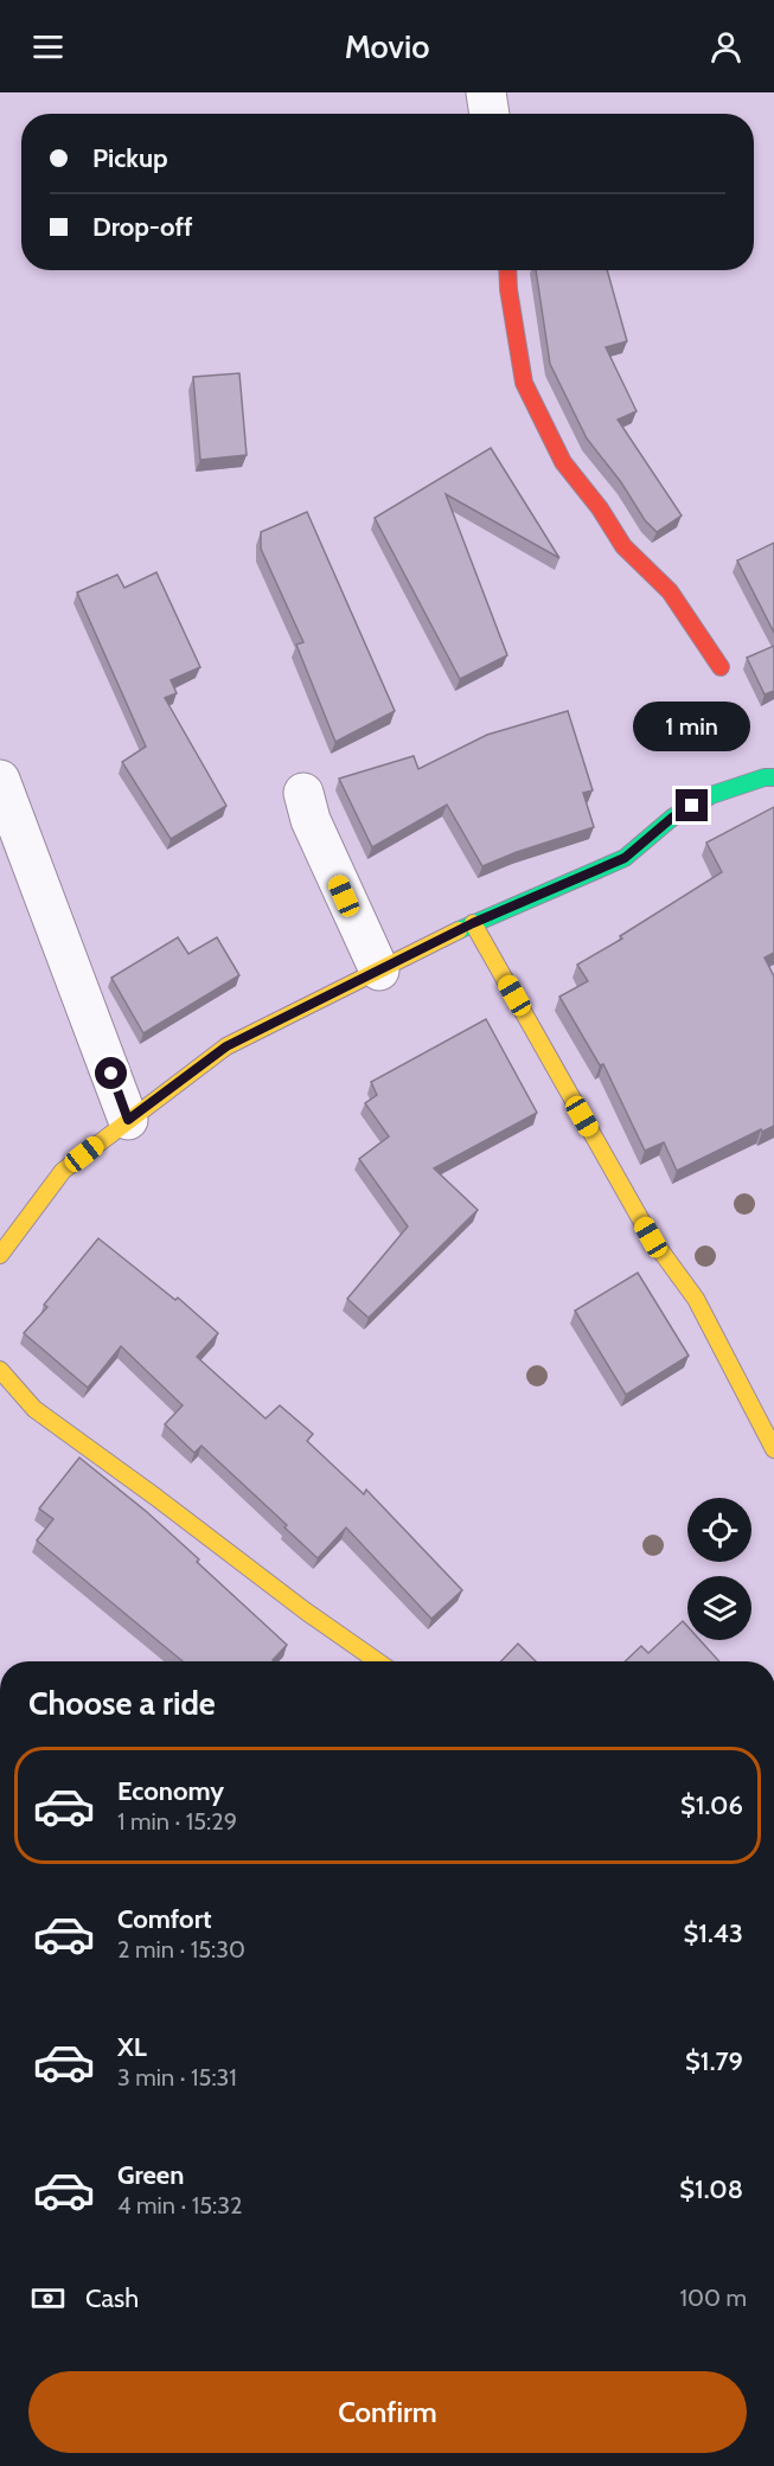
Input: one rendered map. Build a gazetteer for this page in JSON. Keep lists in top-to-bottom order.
{
  "page": {
    "header": "Movio",
    "banner": ["Pickup", "Drop-off"],
    "bubble": "1 min",
    "heading": "Choose a ride",
    "list": [
      {
        "name": "Economy",
        "note": "1 min · 15:29",
        "value": "$1.06"
      },
      {
        "name": "Comfort",
        "note": "2 min · 15:30",
        "value": "$1.43"
      },
      {
        "name": "XL",
        "note": "3 min · 15:31",
        "value": "$1.79"
      },
      {
        "name": "Green",
        "note": "4 min · 15:32",
        "value": "$1.08"
      }
    ],
    "pay": ["Cash", "100 m"],
    "buttons": "Confirm"
  }
}
